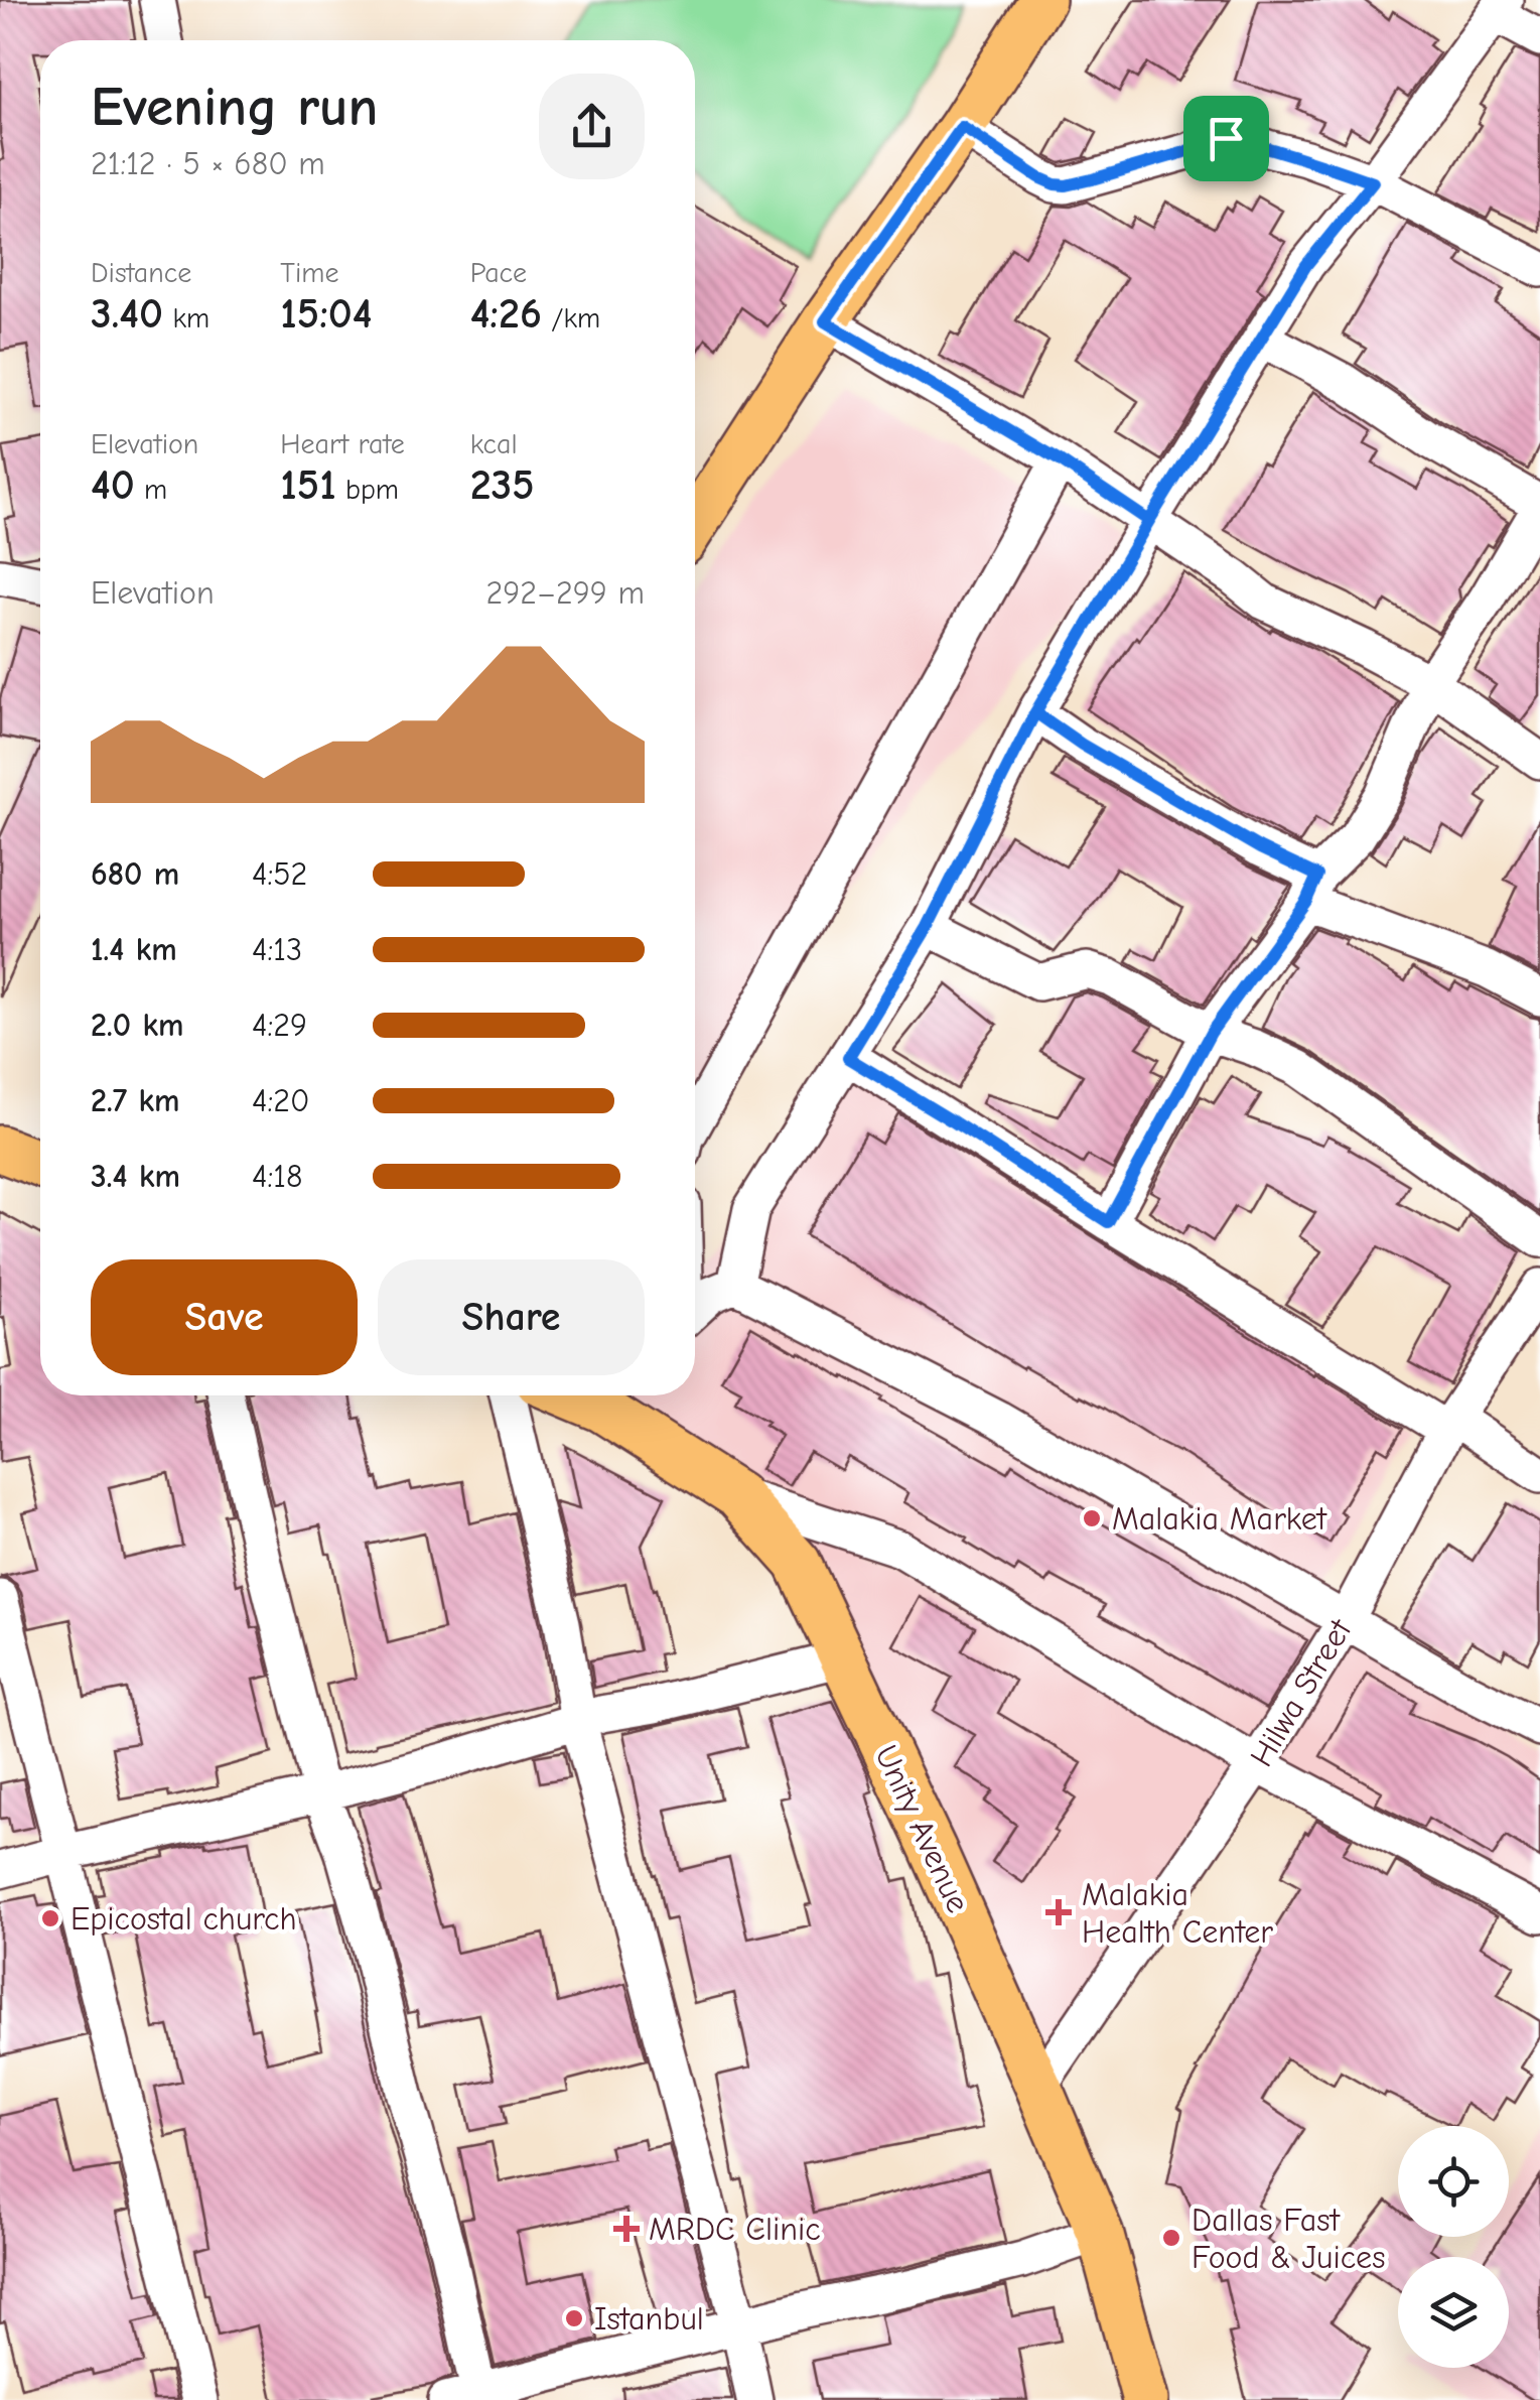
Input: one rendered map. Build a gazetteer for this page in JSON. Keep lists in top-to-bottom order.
{
  "streets": {
    "main road": ["Unity Avenue"],
    "street": ["Hilwa Street"]
  },
  "crossings": [
    ["Hilwa Street", "Unity Avenue"]
  ],
  "places": {
    "other": [
      "Malakia Market",
      "Epicostal church",
      "Dallas Fast Food & Juices",
      "Istanbul"
    ],
    "health": ["Malakia Health Center", "MRDC Clinic"]
  },
  "page": {
    "heading": ["Evening run", "21:12 · 5 × 680 m"],
    "stats": [
      ["Distance", "3.40 km"],
      ["Time", "15:04"],
      ["Pace", "4:26 /km"],
      ["Elevation", "40 m"],
      ["Heart rate", "151 bpm"],
      ["kcal", "235"]
    ],
    "chart": ["Elevation", "292–299 m"],
    "list": [
      {
        "name": "680 m",
        "note": "4:52"
      },
      {
        "name": "1.4 km",
        "note": "4:13"
      },
      {
        "name": "2.0 km",
        "note": "4:29"
      },
      {
        "name": "2.7 km",
        "note": "4:20"
      },
      {
        "name": "3.4 km",
        "note": "4:18"
      }
    ],
    "buttons": ["Save", "Share"]
  }
}
